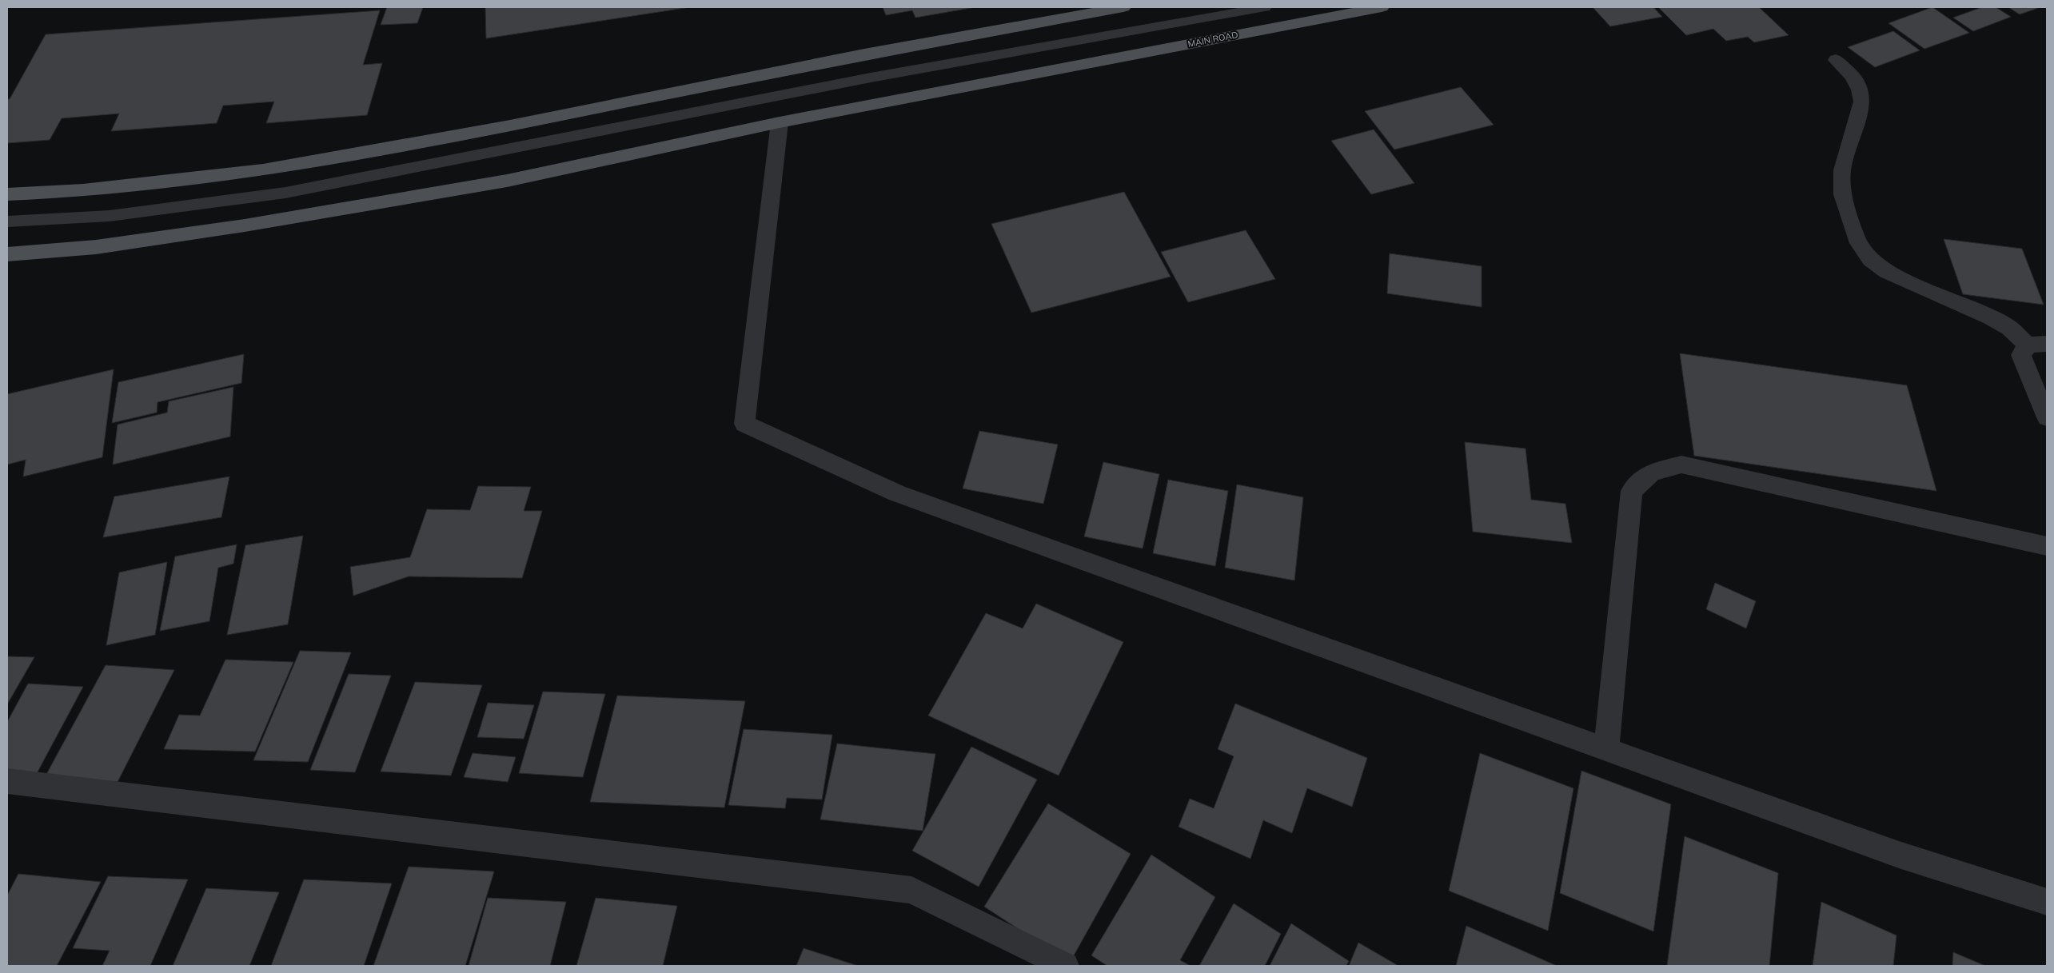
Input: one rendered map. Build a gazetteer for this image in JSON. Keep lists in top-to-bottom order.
{
  "streets": {
    "main road": ["MAIN ROAD"]
  }
}
